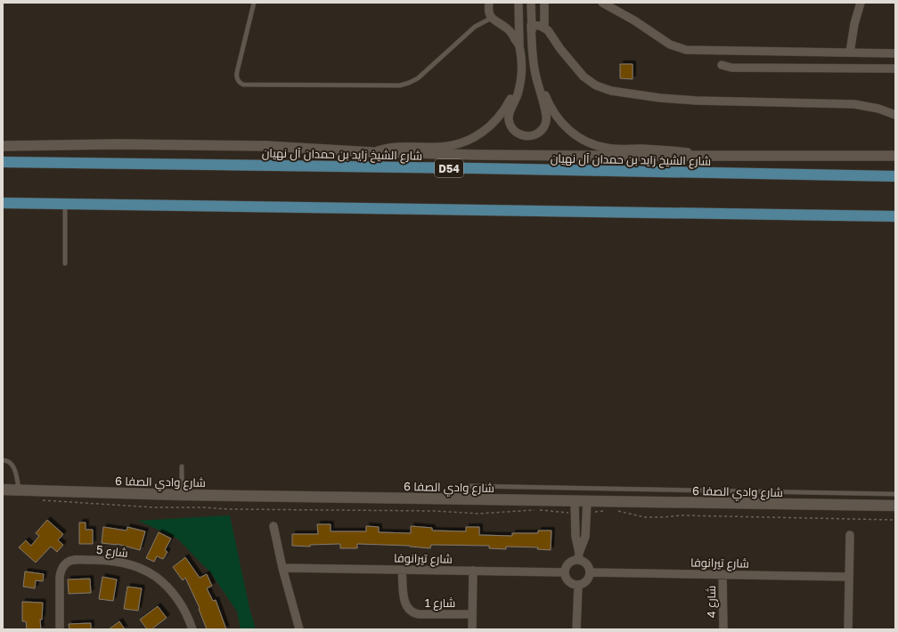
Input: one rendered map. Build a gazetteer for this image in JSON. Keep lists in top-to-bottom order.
{
  "streets": {
    "main road": ["شارع الشيخ زايد بن حمدان آل نهيان", "D54", "شارع وادي الصفا 6"],
    "street": [
      "شارع 5",
      "شارع تيرانوفا",
      "شارع 4",
      "شارع 1"
    ]
  },
  "crossings": [
    ["شارع تيرانوفا", "شارع 4"],
    ["شارع تيرانوفا", "شارع 1"]
  ]
}
